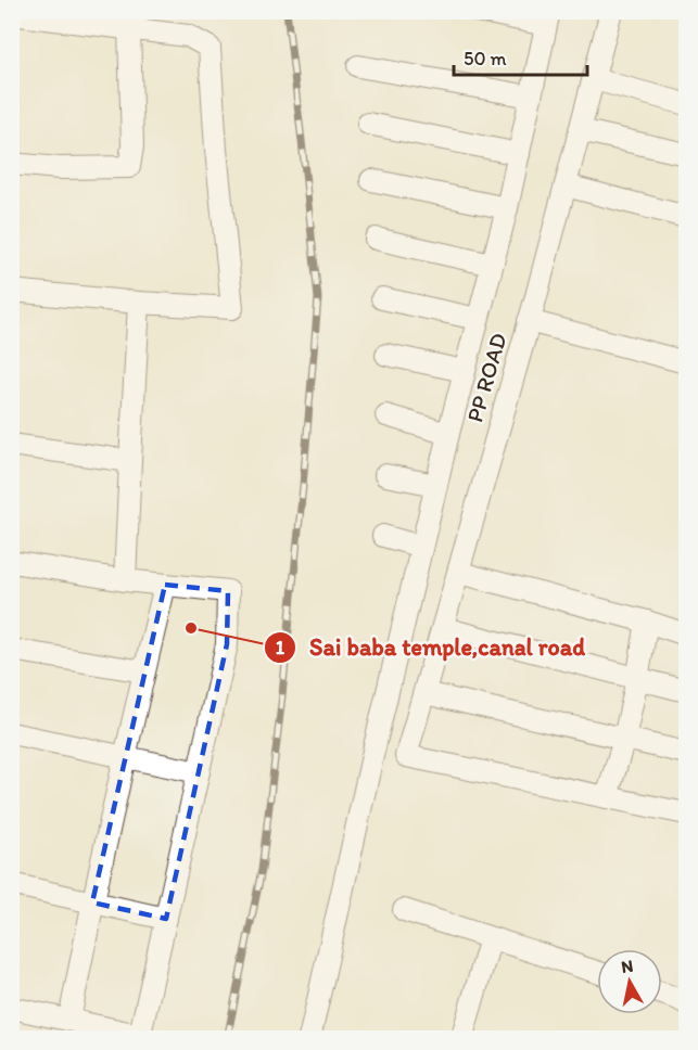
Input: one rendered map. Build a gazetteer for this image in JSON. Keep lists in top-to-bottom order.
{
  "streets": {
    "street": ["PP ROAD"]
  },
  "places": ["Sai baba temple,canal road"],
  "scale_bar": "50 m",
  "north": "top"
}
